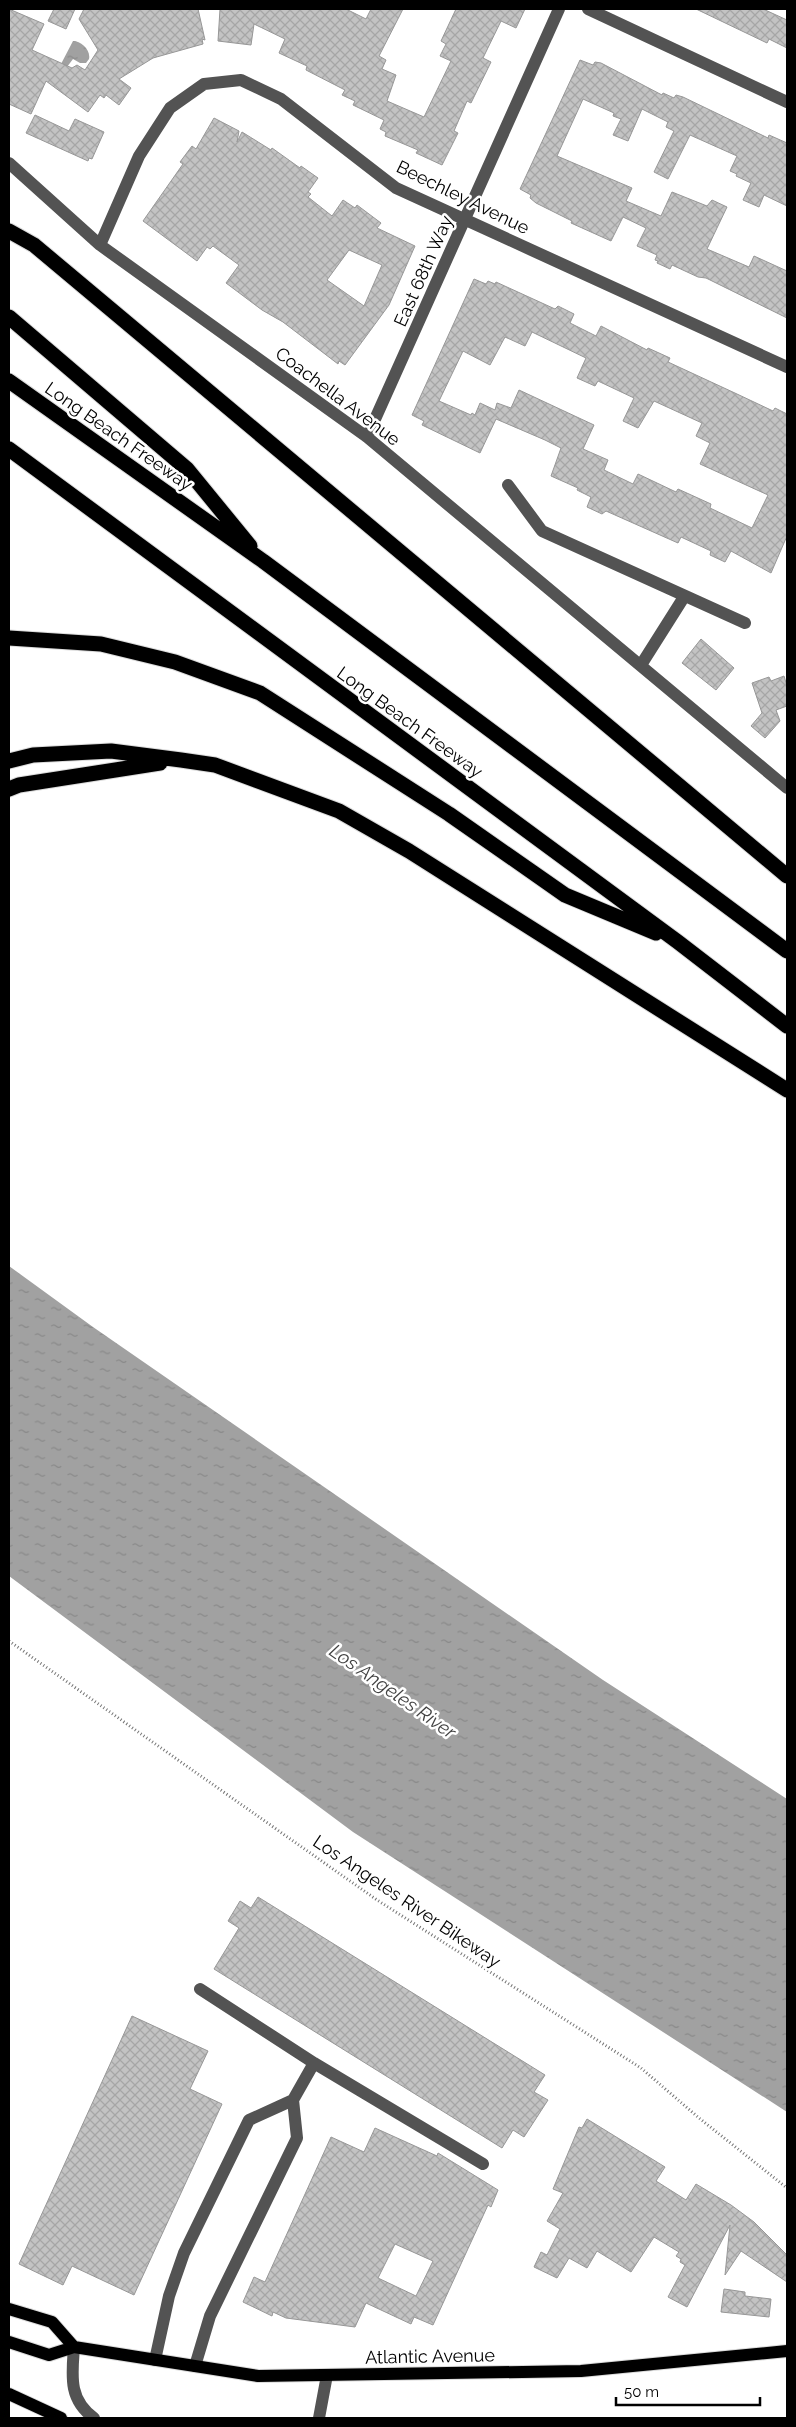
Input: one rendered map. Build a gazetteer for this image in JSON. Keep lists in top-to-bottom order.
{
  "streets": {
    "highway": ["Long Beach Freeway"],
    "main road": ["Atlantic Avenue"],
    "street": ["Beechley Avenue", "East 68th Way", "Coachella Avenue"],
    "path": ["Los Angeles River Bikeway"]
  },
  "crossings": [
    ["Beechley Avenue", "East 68th Way"],
    ["Beechley Avenue", "Coachella Avenue"],
    ["East 68th Way", "Coachella Avenue"]
  ],
  "water": ["Los Angeles River"],
  "scale_bar": "50 m"
}
